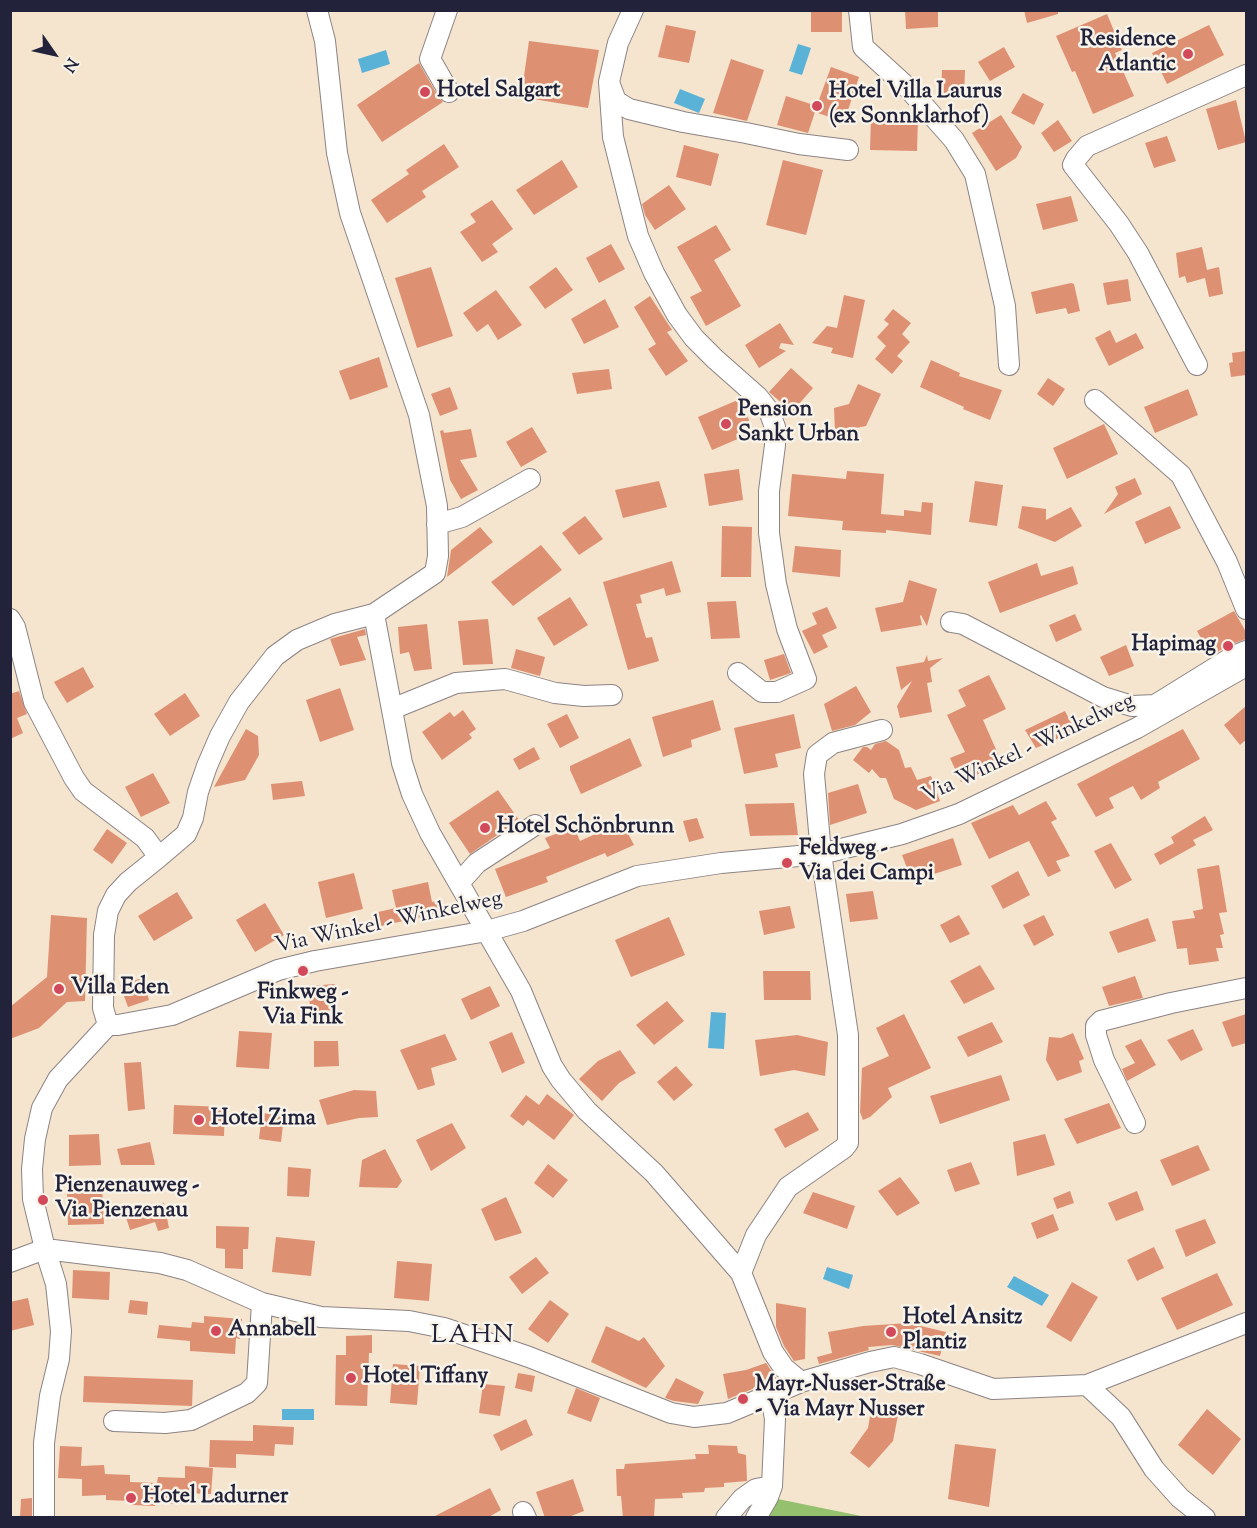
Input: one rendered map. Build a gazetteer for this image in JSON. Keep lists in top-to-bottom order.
{
  "streets": {
    "street": ["Via Winkel - Winkelweg"]
  },
  "districts": ["LAHN"],
  "places": [
    "Residence Atlantic",
    "Hotel Salgart",
    "Hotel Villa Laurus (ex Sonnklarhof)",
    "Pension Sankt Urban",
    "Hapimag",
    "Hotel Schönbrunn",
    "Feldweg - Via dei Campi",
    "Finkweg - Via Fink",
    "Villa Eden",
    "Hotel Zima",
    "Pienzenauweg - Via Pienzenau",
    "Annabell",
    "Hotel Ansitz Plantiz",
    "Hotel Tiffany",
    "Mayr-Nusser-Straße - Via Mayr Nusser",
    "Hotel Ladurner"
  ],
  "north": "bottom right"
}
